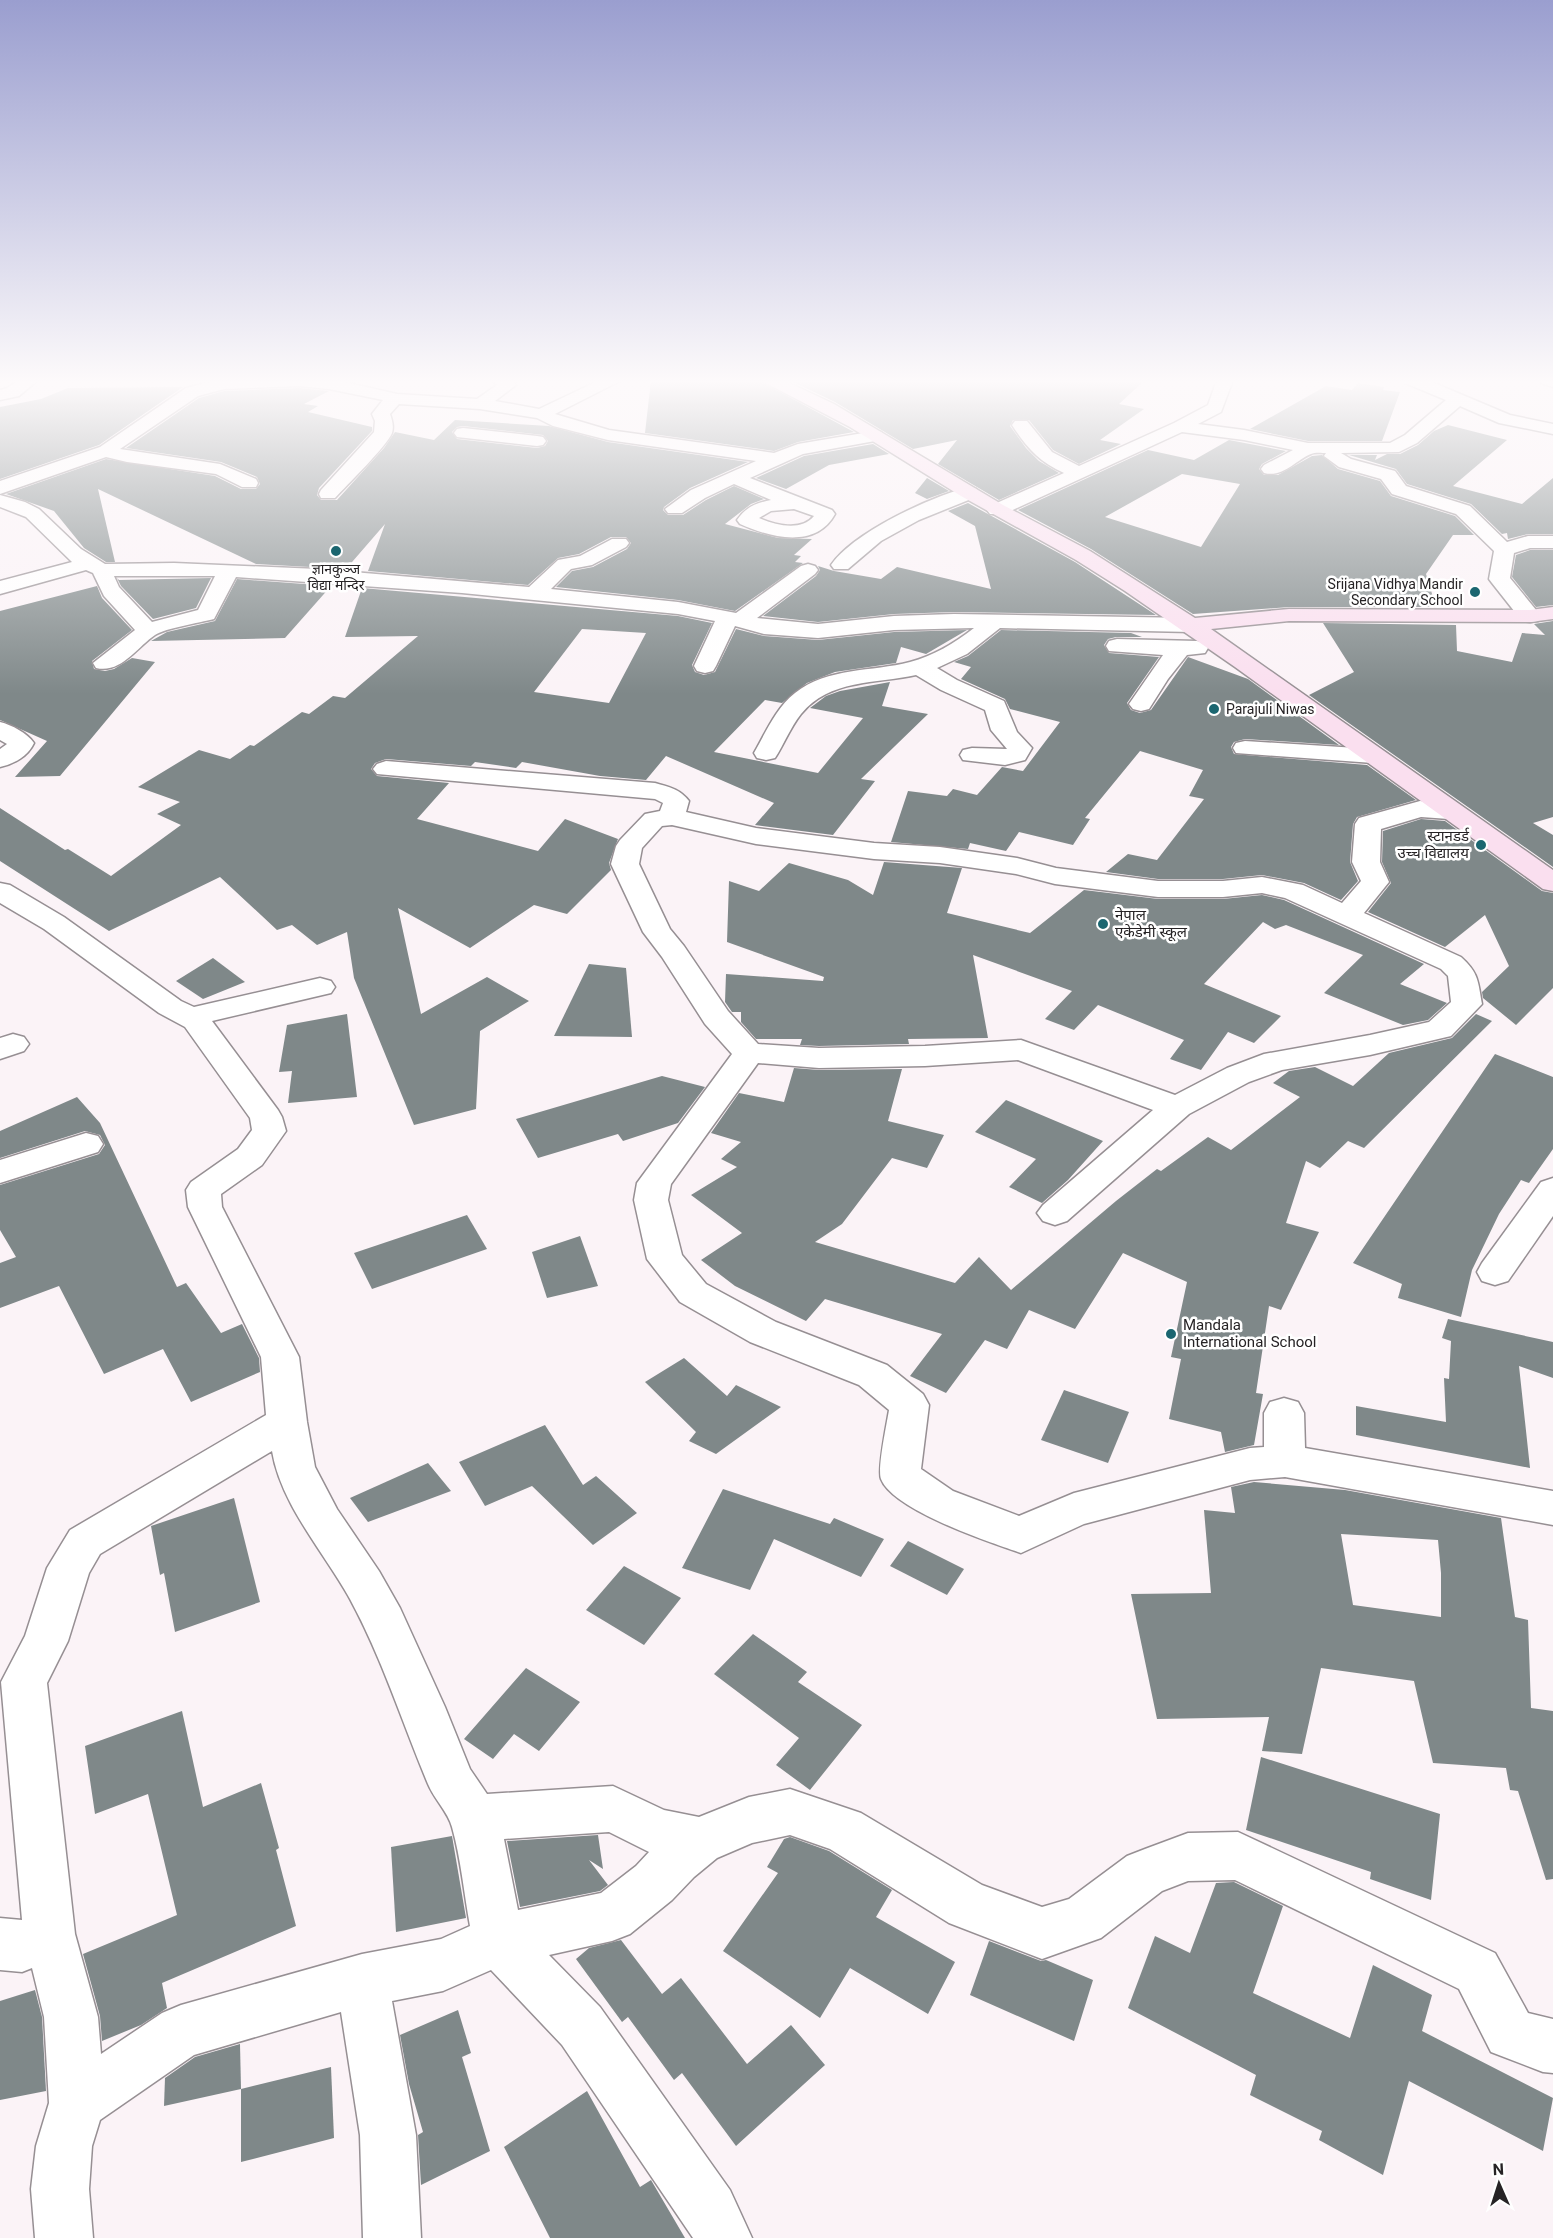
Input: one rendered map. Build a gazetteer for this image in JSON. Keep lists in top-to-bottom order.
{
  "places": [
    "ज्ञानकुञ्‍ज विद्या मन्दिर",
    "Srijana Vidhya Mandir Secondary School",
    "Parajuli Niwas",
    "स्टानडर्ड उच्च विद्यालय",
    "नेपाल एकेडेमी स्कूल",
    "Mandala International School"
  ],
  "north": "top"
}
